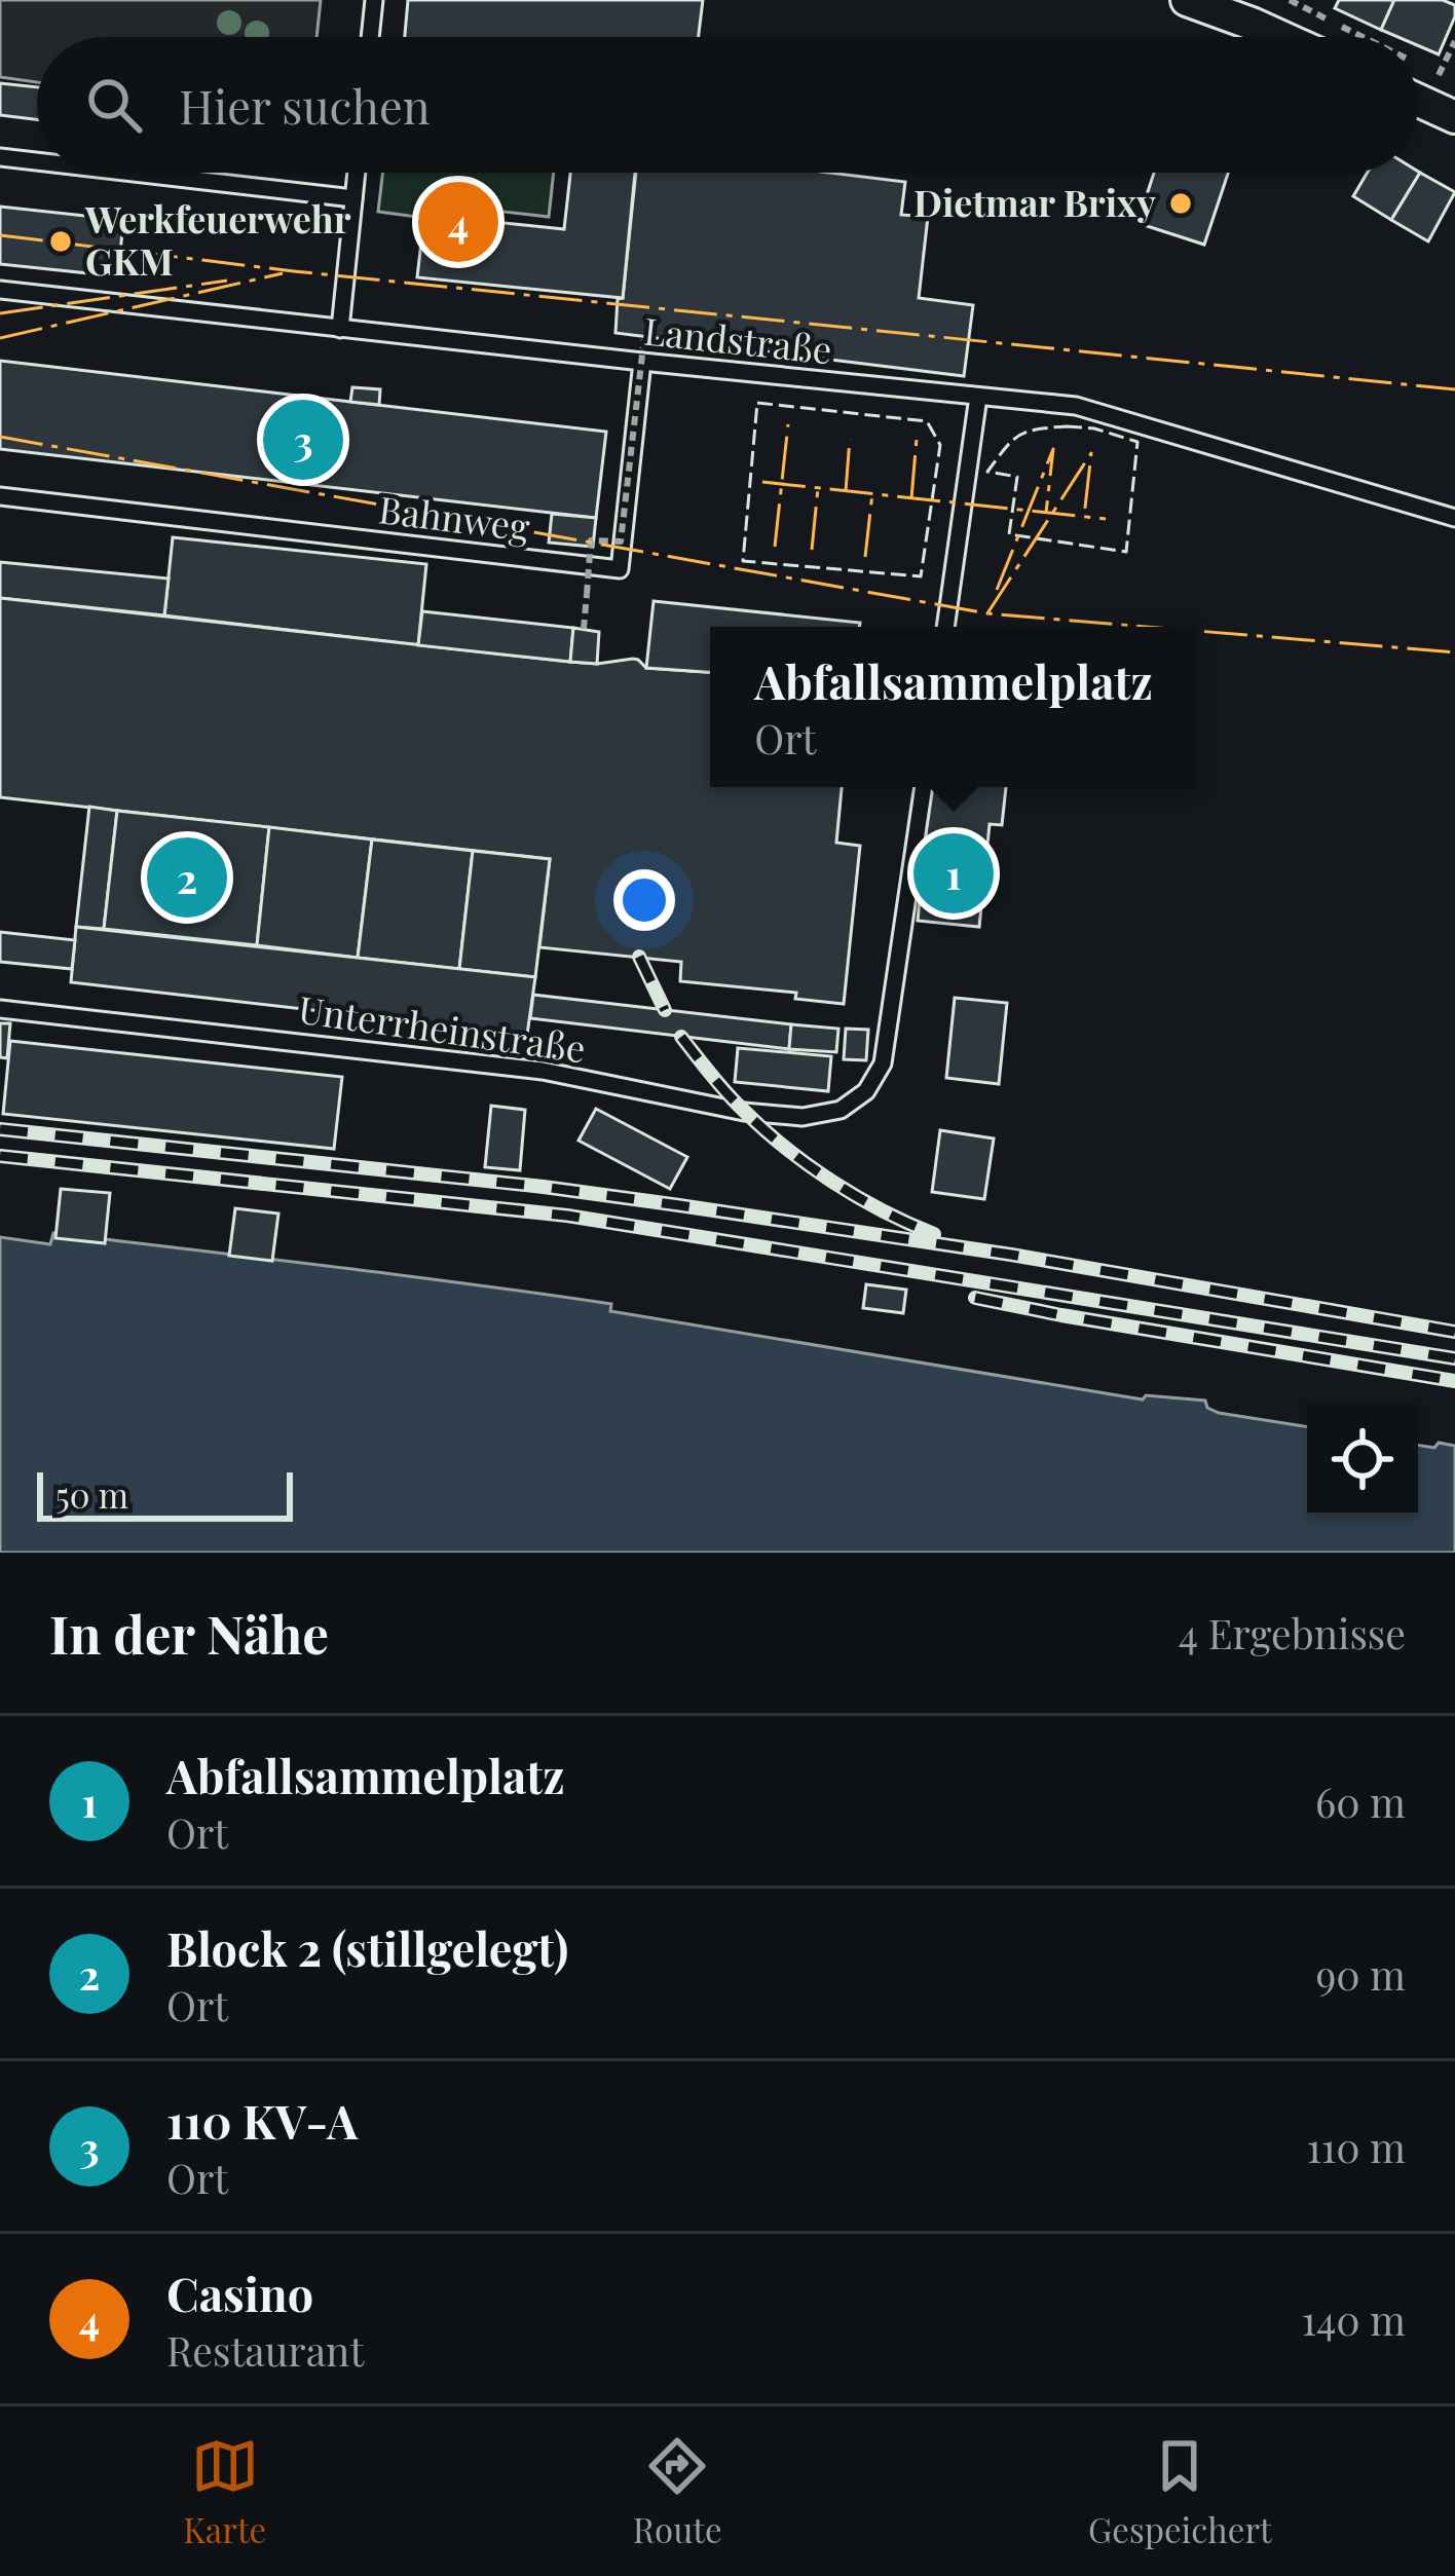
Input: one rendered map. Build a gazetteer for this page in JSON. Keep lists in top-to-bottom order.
{
  "streets": {
    "lane": ["Landstraße", "Bahnweg", "Unterrheinstraße"]
  },
  "crossings": [
    ["Landstraße", "Bahnweg"]
  ],
  "places": ["Dietmar Brixy", "Werkfeuerwehr GKM"],
  "scale_bar": "50 m",
  "page": {
    "search": "Hier suchen",
    "pins": [
      "4",
      "3",
      "1",
      "2"
    ],
    "popup": ["Abfallsammelplatz", "Ort"],
    "scale": "50 m",
    "heading": ["In der Nähe", "4 Ergebnisse"],
    "list": [
      {
        "mark": "1",
        "name": "Abfallsammelplatz",
        "note": "Ort",
        "value": "60 m"
      },
      {
        "mark": "2",
        "name": "Block 2 (stillgelegt)",
        "note": "Ort",
        "value": "90 m"
      },
      {
        "mark": "3",
        "name": "110 KV-A",
        "note": "Ort",
        "value": "110 m"
      },
      {
        "mark": "4",
        "name": "Casino",
        "note": "Restaurant",
        "value": "140 m"
      }
    ],
    "nav": ["Karte", "Route", "Gespeichert"]
  }
}
